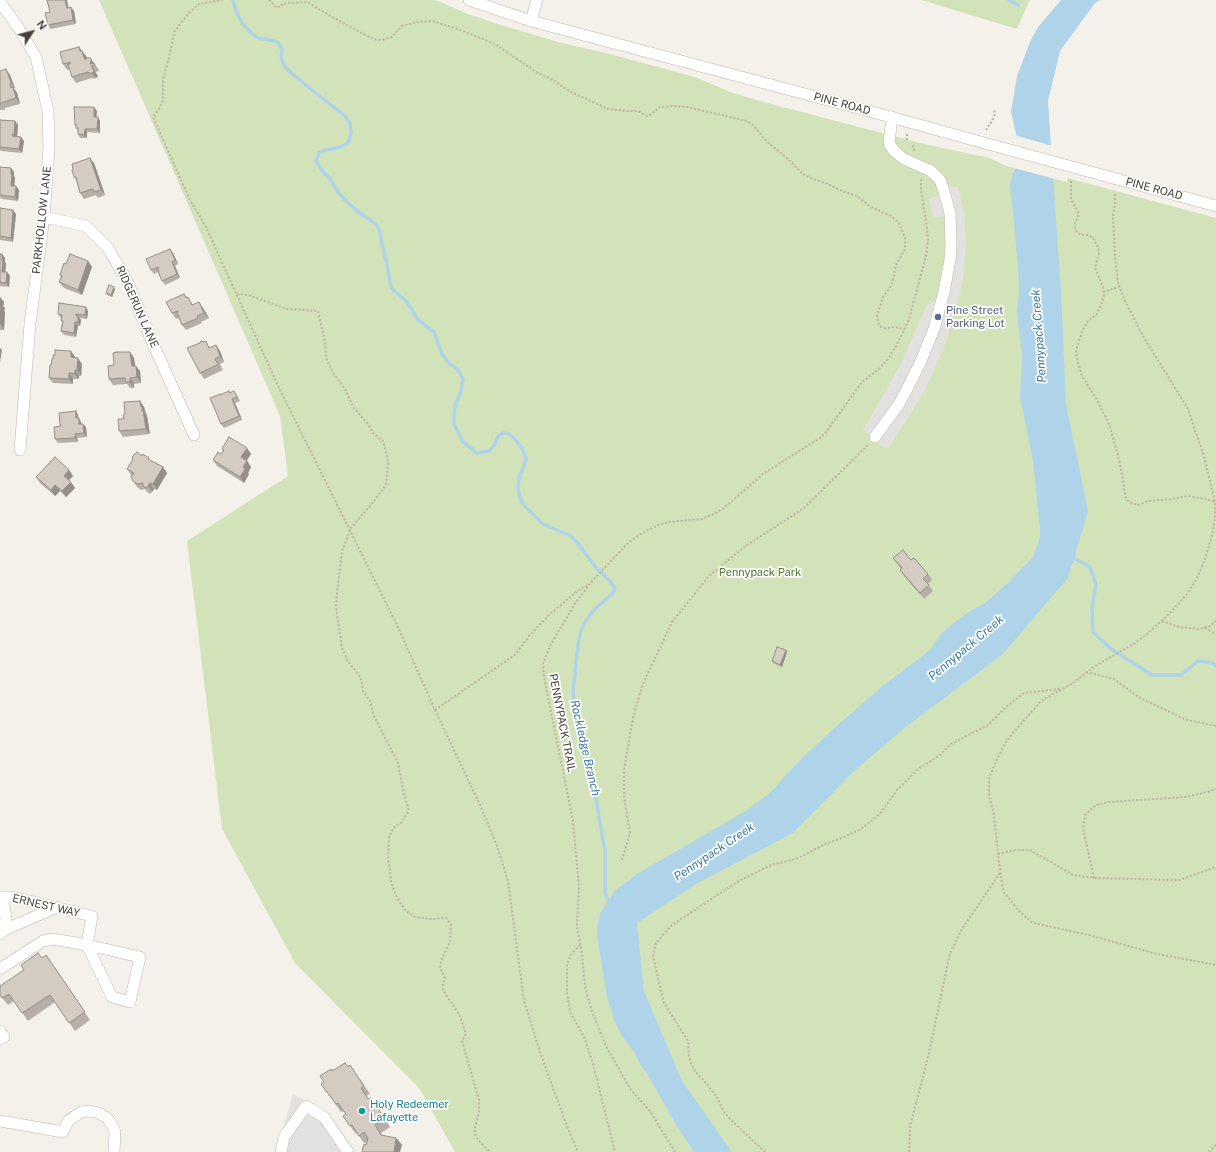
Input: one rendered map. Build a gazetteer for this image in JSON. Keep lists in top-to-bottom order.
{
  "streets": {
    "street": [
      "PINE ROAD",
      "PARKHOLLOW LANE",
      "RIDGERUN LANE",
      "ERNEST WAY"
    ],
    "path": ["PENNYPACK TRAIL"]
  },
  "crossings": [
    ["PARKHOLLOW LANE", "RIDGERUN LANE"]
  ],
  "water": ["Pennypack Creek", "Rockledge Branch"],
  "parks": ["Pennypack Park"],
  "places": ["Pine Street Parking Lot", "Holy Redeemer Lafayette"],
  "north": "top right"
}
